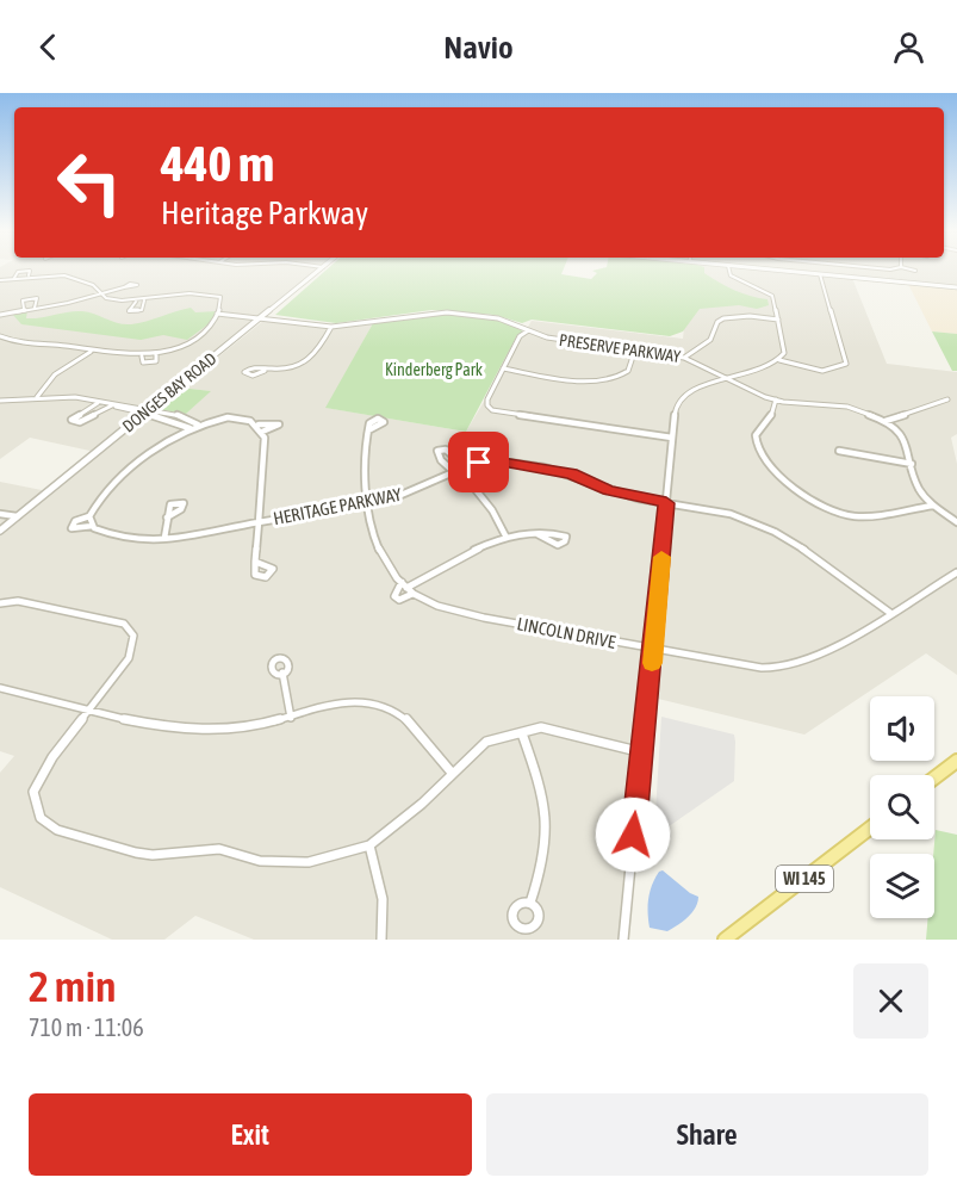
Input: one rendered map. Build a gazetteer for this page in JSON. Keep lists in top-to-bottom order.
{
  "streets": {
    "main road": ["WI 145"],
    "street": [
      "PRESERVE PARKWAY",
      "DONGES BAY ROAD",
      "HERITAGE PARKWAY",
      "LINCOLN DRIVE"
    ]
  },
  "crossings": [
    ["PRESERVE PARKWAY", "DONGES BAY ROAD"],
    ["HERITAGE PARKWAY", "LINCOLN DRIVE"]
  ],
  "parks": ["Kinderberg Park"],
  "page": {
    "header": "Navio",
    "turn": ["440 m", "Heritage Parkway"],
    "heading": ["2 min", "710 m · 11:06"],
    "buttons": ["Exit", "Share"]
  }
}
